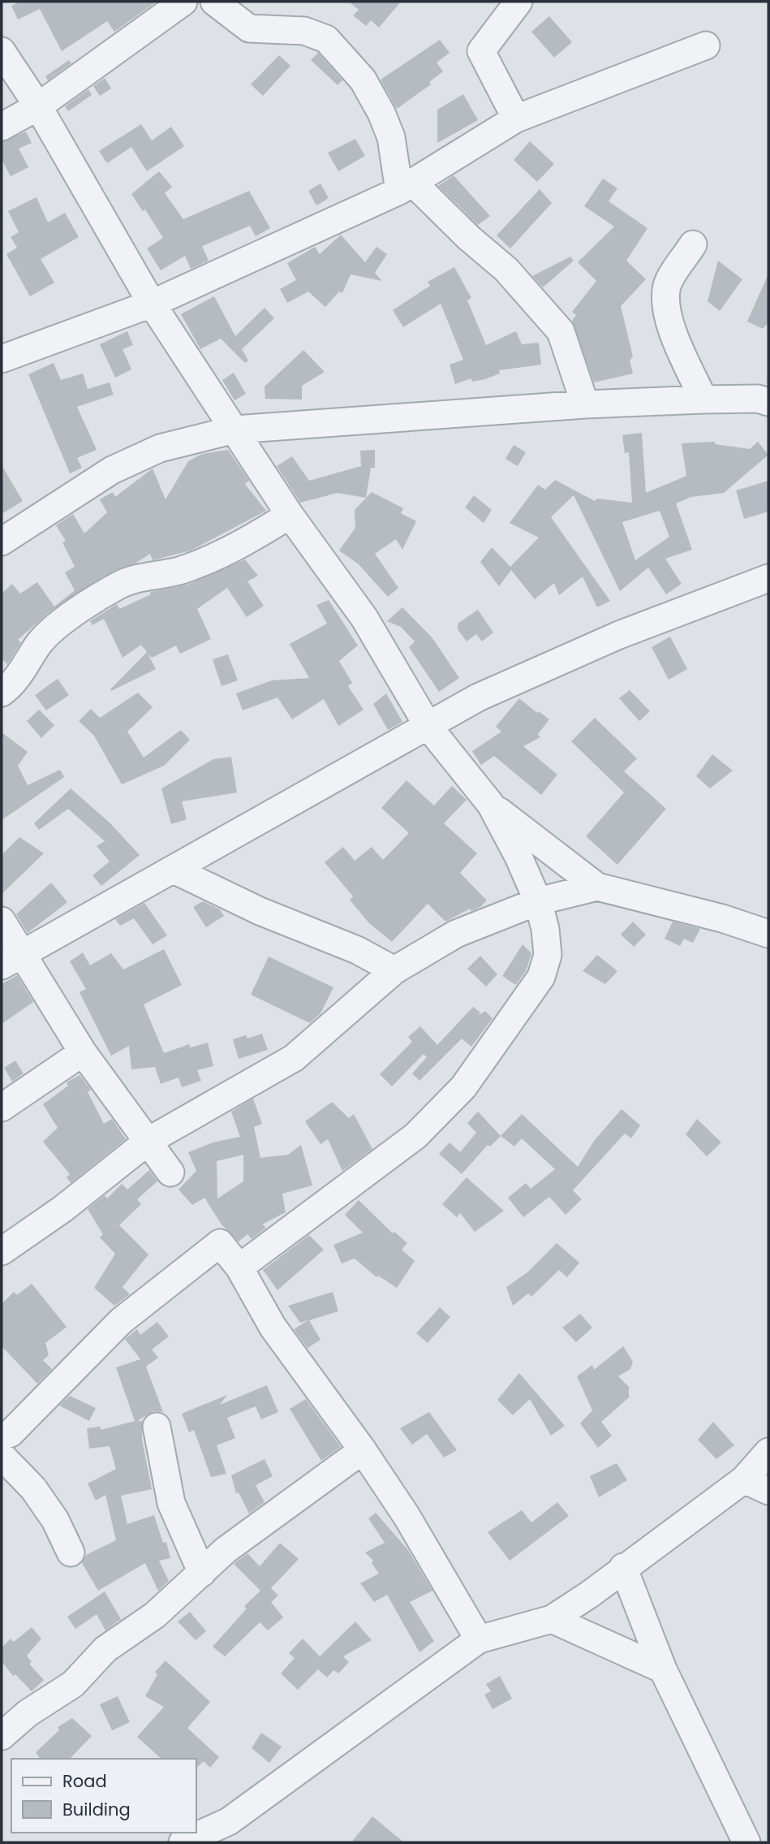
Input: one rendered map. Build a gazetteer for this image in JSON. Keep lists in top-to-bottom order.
{
  "legend": ["Road", "Building"]
}
